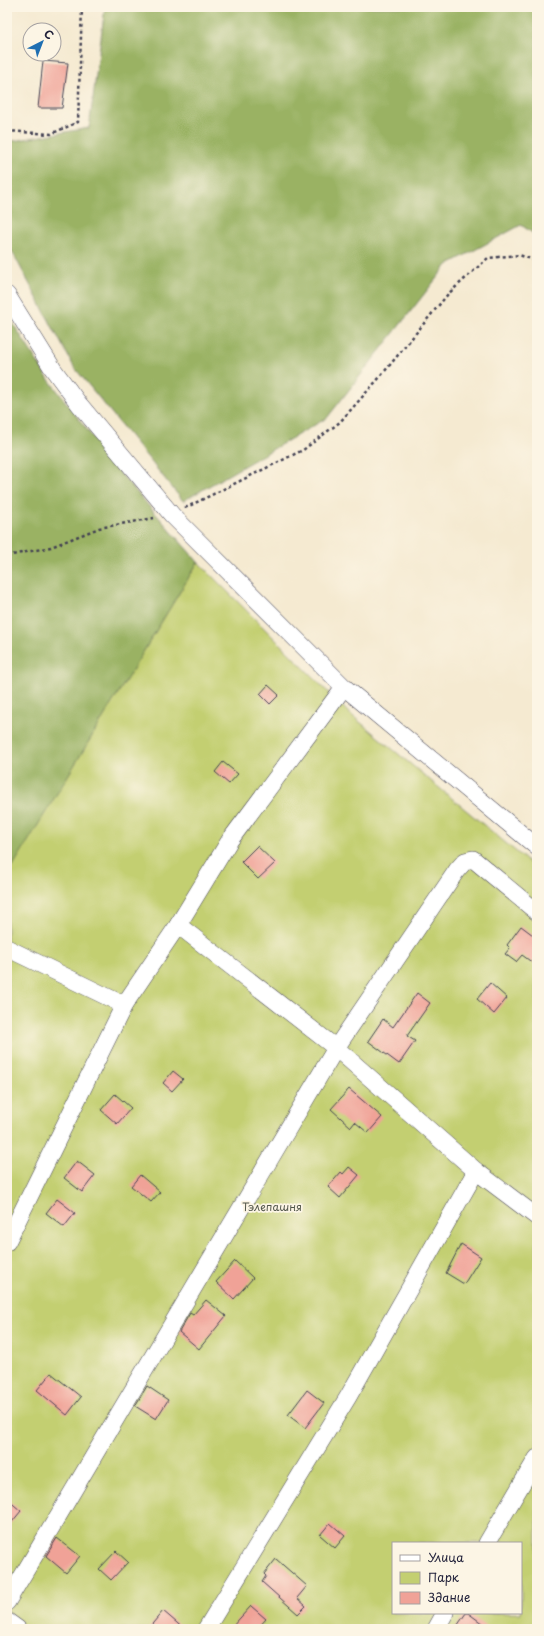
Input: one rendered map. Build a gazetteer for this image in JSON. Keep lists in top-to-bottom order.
{
  "parks": ["Тэлепашня"],
  "legend": ["Улица", "Парк", "Здание"],
  "north": "top right"
}
